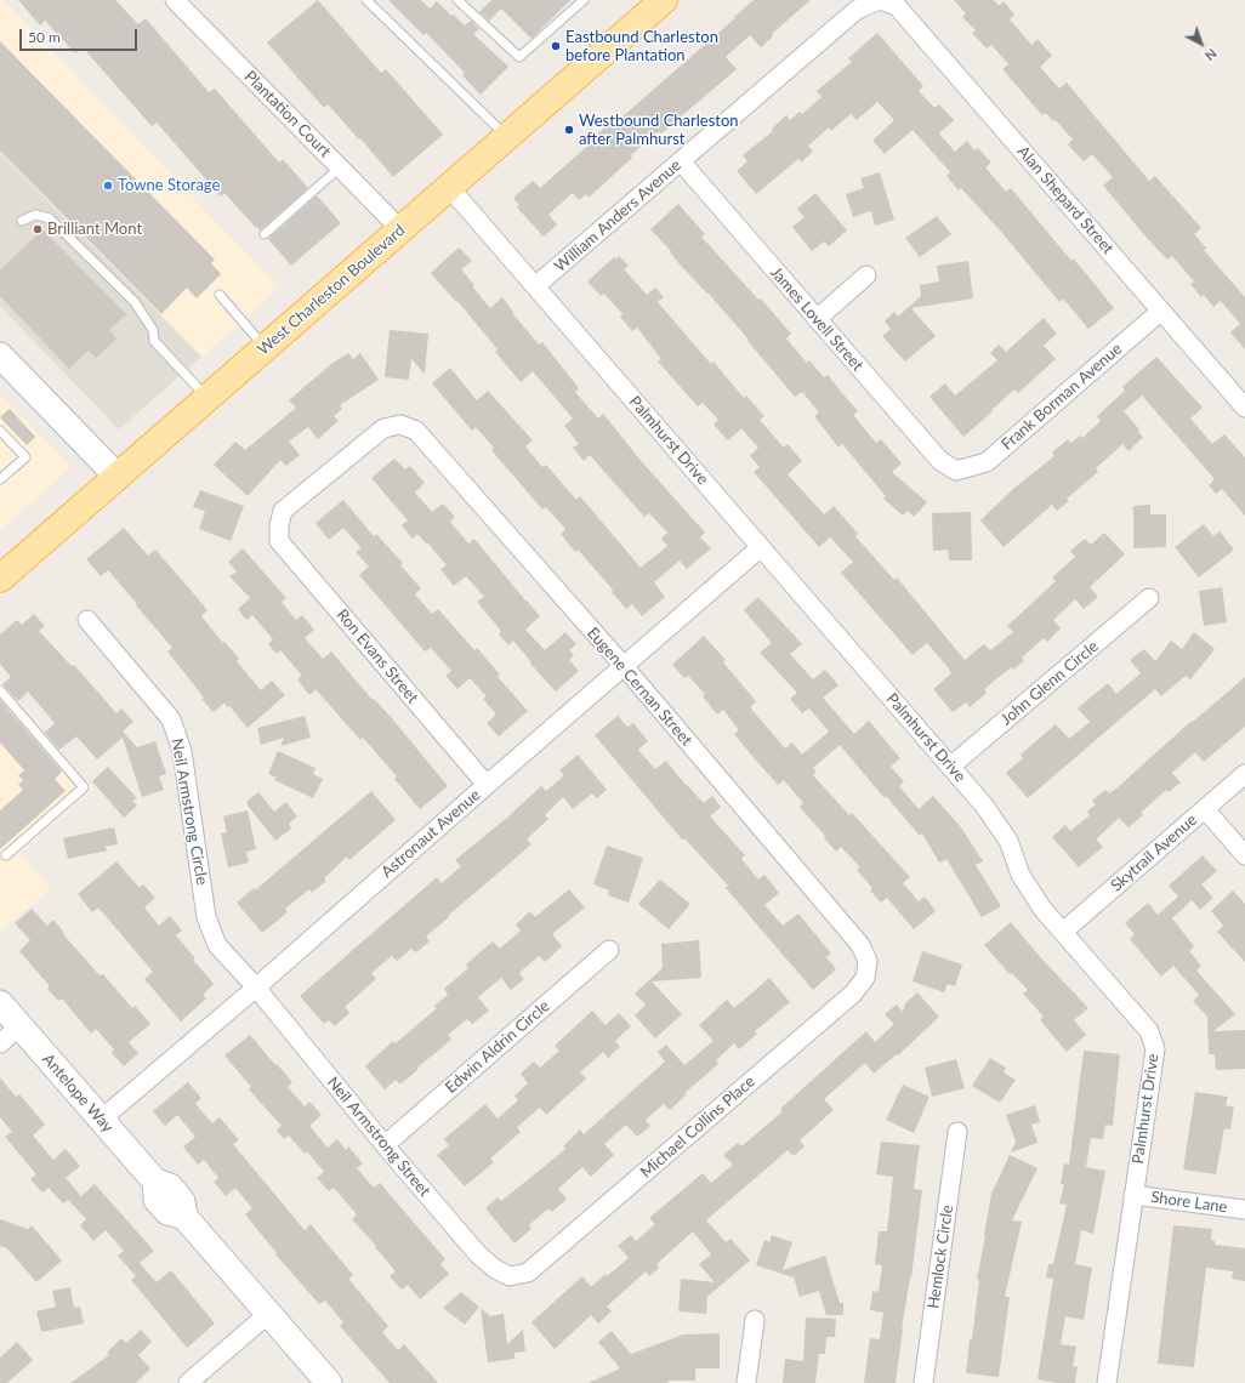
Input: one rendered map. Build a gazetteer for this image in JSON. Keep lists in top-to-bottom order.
{
  "streets": {
    "main road": ["West Charleston Boulevard"],
    "street": [
      "Plantation Court",
      "Alan Shepard Street",
      "William Anders Avenue",
      "James Lovell Street",
      "Frank Borman Avenue",
      "Palmhurst Drive",
      "Ron Evans Street",
      "John Glenn Circle",
      "Eugene Cernan Street",
      "Neil Armstrong Circle",
      "Astronaut Avenue",
      "Skytrail Avenue",
      "Edwin Aldrin Circle",
      "Antelope Way",
      "Michael Collins Place",
      "Neil Armstrong Street",
      "Shore Lane",
      "Hemlock Circle"
    ]
  },
  "crossings": [
    ["Plantation Court", "West Charleston Boulevard"],
    ["Alan Shepard Street", "William Anders Avenue"],
    ["Alan Shepard Street", "Frank Borman Avenue"],
    ["William Anders Avenue", "James Lovell Street"],
    ["William Anders Avenue", "Palmhurst Drive"],
    ["West Charleston Boulevard", "Palmhurst Drive"],
    ["James Lovell Street", "Frank Borman Avenue"],
    ["Palmhurst Drive", "John Glenn Circle"],
    ["Palmhurst Drive", "Astronaut Avenue"],
    ["Palmhurst Drive", "Skytrail Avenue"],
    ["Palmhurst Drive", "Shore Lane"],
    ["Ron Evans Street", "Eugene Cernan Street"],
    ["Ron Evans Street", "Astronaut Avenue"],
    ["Eugene Cernan Street", "Astronaut Avenue"],
    ["Eugene Cernan Street", "Michael Collins Place"],
    ["Neil Armstrong Circle", "Astronaut Avenue"],
    ["Neil Armstrong Circle", "Neil Armstrong Street"],
    ["Astronaut Avenue", "Antelope Way"],
    ["Astronaut Avenue", "Neil Armstrong Street"],
    ["Edwin Aldrin Circle", "Neil Armstrong Street"],
    ["Michael Collins Place", "Neil Armstrong Street"]
  ],
  "places": [
    "Eastbound Charleston before Plantation",
    "Westbound Charleston after Palmhurst",
    "Towne Storage",
    "Brilliant Mont"
  ],
  "scale_bar": "50 m",
  "north": "bottom right"
}
